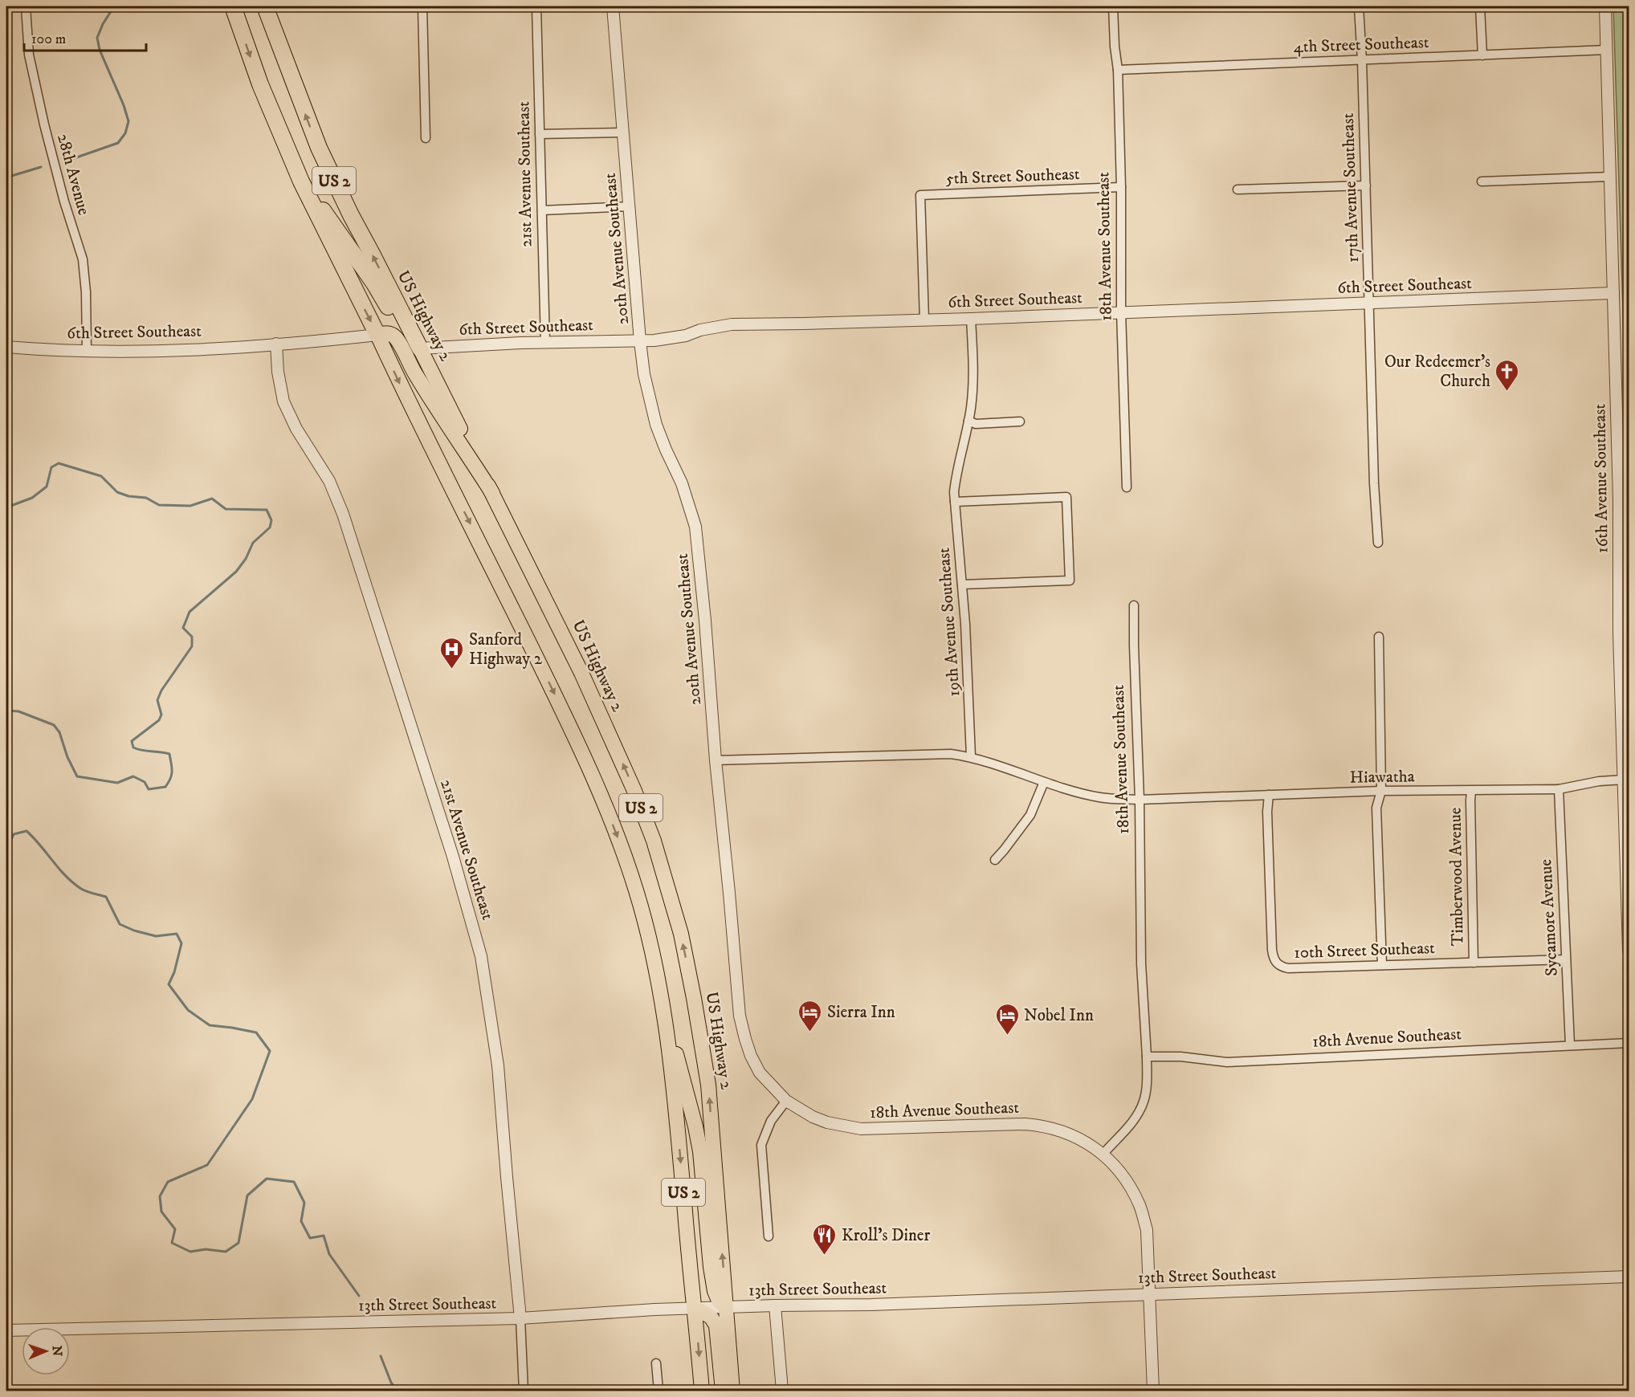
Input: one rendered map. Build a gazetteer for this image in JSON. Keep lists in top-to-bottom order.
{
  "streets": {
    "highway": ["US 2", "US Highway 2"],
    "street": [
      "4th Street Southeast",
      "28th Avenue",
      "21st Avenue Southeast",
      "5th Street Southeast",
      "17th Avenue Southeast",
      "18th Avenue Southeast",
      "20th Avenue Southeast",
      "6th Street Southeast",
      "16th Avenue Southeast",
      "19th Avenue Southeast",
      "Hiawatha",
      "Timberwood Avenue",
      "Sycamore Avenue",
      "10th Street Southeast",
      "13th Street Southeast"
    ]
  },
  "crossings": [
    ["4th Street Southeast", "17th Avenue Southeast"],
    ["4th Street Southeast", "18th Avenue Southeast"],
    ["4th Street Southeast", "16th Avenue Southeast"],
    ["28th Avenue", "6th Street Southeast"],
    ["21st Avenue Southeast", "6th Street Southeast"],
    ["21st Avenue Southeast", "13th Street Southeast"],
    ["5th Street Southeast", "18th Avenue Southeast"],
    ["5th Street Southeast", "6th Street Southeast"],
    ["US 2", "6th Street Southeast"],
    ["US 2", "13th Street Southeast"],
    ["17th Avenue Southeast", "6th Street Southeast"],
    ["18th Avenue Southeast", "20th Avenue Southeast"],
    ["18th Avenue Southeast", "6th Street Southeast"],
    ["18th Avenue Southeast", "Hiawatha"],
    ["18th Avenue Southeast", "Sycamore Avenue"],
    ["18th Avenue Southeast", "13th Street Southeast"],
    ["20th Avenue Southeast", "6th Street Southeast"],
    ["6th Street Southeast", "US Highway 2"],
    ["6th Street Southeast", "16th Avenue Southeast"],
    ["6th Street Southeast", "19th Avenue Southeast"],
    ["US Highway 2", "13th Street Southeast"],
    ["16th Avenue Southeast", "Hiawatha"],
    ["Hiawatha", "Timberwood Avenue"],
    ["Hiawatha", "Sycamore Avenue"],
    ["Hiawatha", "10th Street Southeast"],
    ["Timberwood Avenue", "10th Street Southeast"],
    ["Sycamore Avenue", "10th Street Southeast"]
  ],
  "places": {
    "church": ["Our Redeemer's Church"],
    "hospital": ["Sanford Highway 2"],
    "hotel": ["Sierra Inn", "Nobel Inn"],
    "restaurant": ["Kroll’s Diner"]
  },
  "scale_bar": "100 m",
  "north": "right"
}
